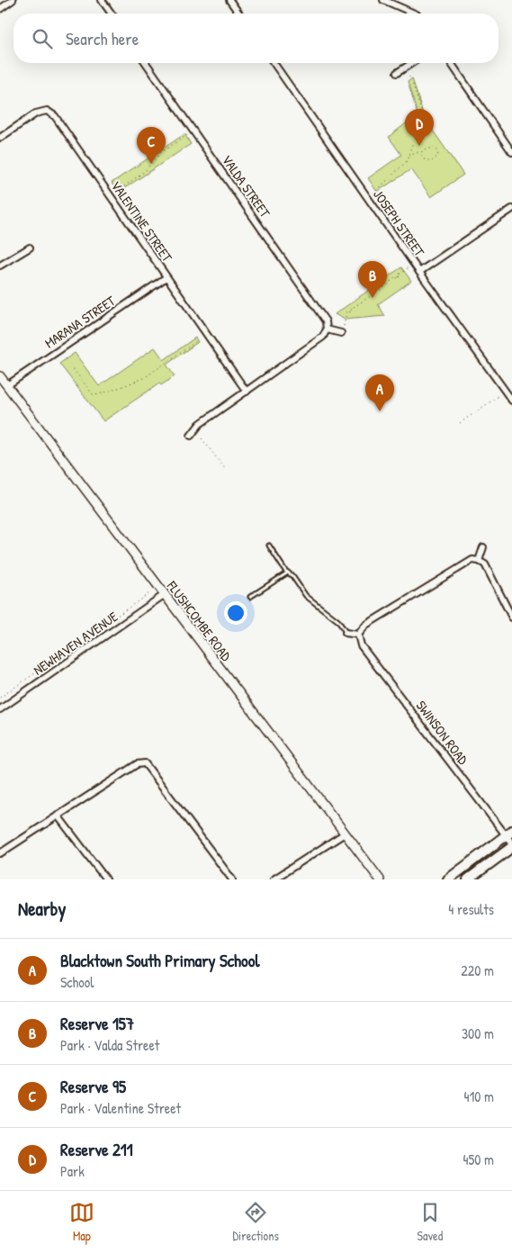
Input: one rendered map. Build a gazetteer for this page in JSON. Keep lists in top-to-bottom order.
{
  "streets": {
    "street": [
      "VALDA STREET",
      "VALENTINE STREET",
      "JOSEPH STREET",
      "MARANA STREET",
      "FLUSHCOMBE ROAD",
      "NEWHAVEN AVENUE",
      "SWINSON ROAD"
    ]
  },
  "crossings": [
    ["VALENTINE STREET", "MARANA STREET"],
    ["MARANA STREET", "FLUSHCOMBE ROAD"],
    ["FLUSHCOMBE ROAD", "NEWHAVEN AVENUE"]
  ],
  "page": {
    "search": "Search here",
    "pins": [
      "D",
      "C",
      "B",
      "A"
    ],
    "heading": ["Nearby", "4 results"],
    "list": [
      {
        "mark": "A",
        "name": "Blacktown South Primary School",
        "note": "School",
        "value": "220 m"
      },
      {
        "mark": "B",
        "name": "Reserve 157",
        "note": "Park · Valda Street",
        "value": "300 m"
      },
      {
        "mark": "C",
        "name": "Reserve 95",
        "note": "Park · Valentine Street",
        "value": "410 m"
      },
      {
        "mark": "D",
        "name": "Reserve 211",
        "note": "Park",
        "value": "450 m"
      }
    ],
    "nav": ["Map", "Directions", "Saved"]
  }
}
